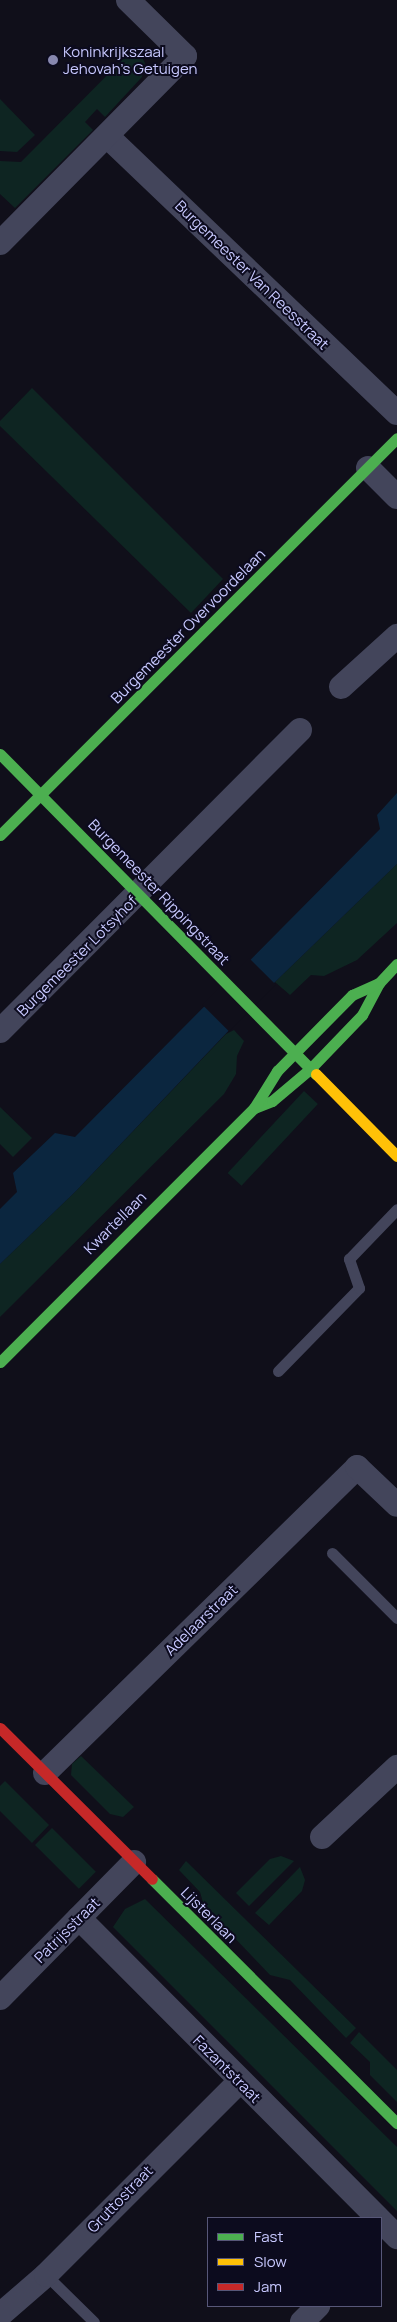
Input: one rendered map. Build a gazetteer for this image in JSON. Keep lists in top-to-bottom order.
{
  "streets": {
    "street": [
      "Burgemeester Van Reesstraat",
      "Burgemeester Overvoordelaan",
      "Burgemeester Rippingstraat",
      "Burgemeester Lotsyhof",
      "Kwartellaan",
      "Adelaarstraat",
      "Lijsterlaan",
      "Patrijsstraat",
      "Fazantstraat",
      "Gruttostraat"
    ]
  },
  "crossings": [
    ["Burgemeester Overvoordelaan", "Burgemeester Rippingstraat"],
    ["Burgemeester Rippingstraat", "Burgemeester Lotsyhof"],
    ["Burgemeester Rippingstraat", "Kwartellaan"],
    ["Adelaarstraat", "Lijsterlaan"],
    ["Lijsterlaan", "Patrijsstraat"],
    ["Patrijsstraat", "Fazantstraat"],
    ["Fazantstraat", "Gruttostraat"]
  ],
  "places": ["Koninkrijkszaal Jehovah's Getuigen"],
  "legend": ["Fast", "Slow", "Jam"]
}
